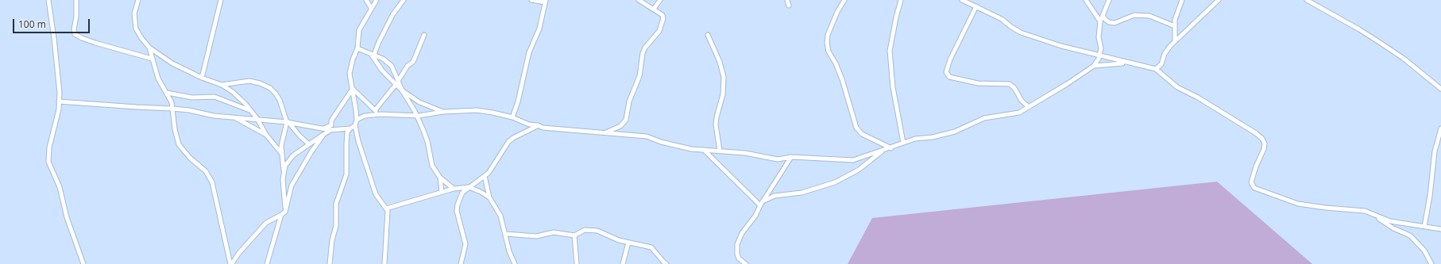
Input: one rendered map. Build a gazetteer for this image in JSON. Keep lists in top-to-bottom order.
{
  "scale_bar": "100 m"
}
